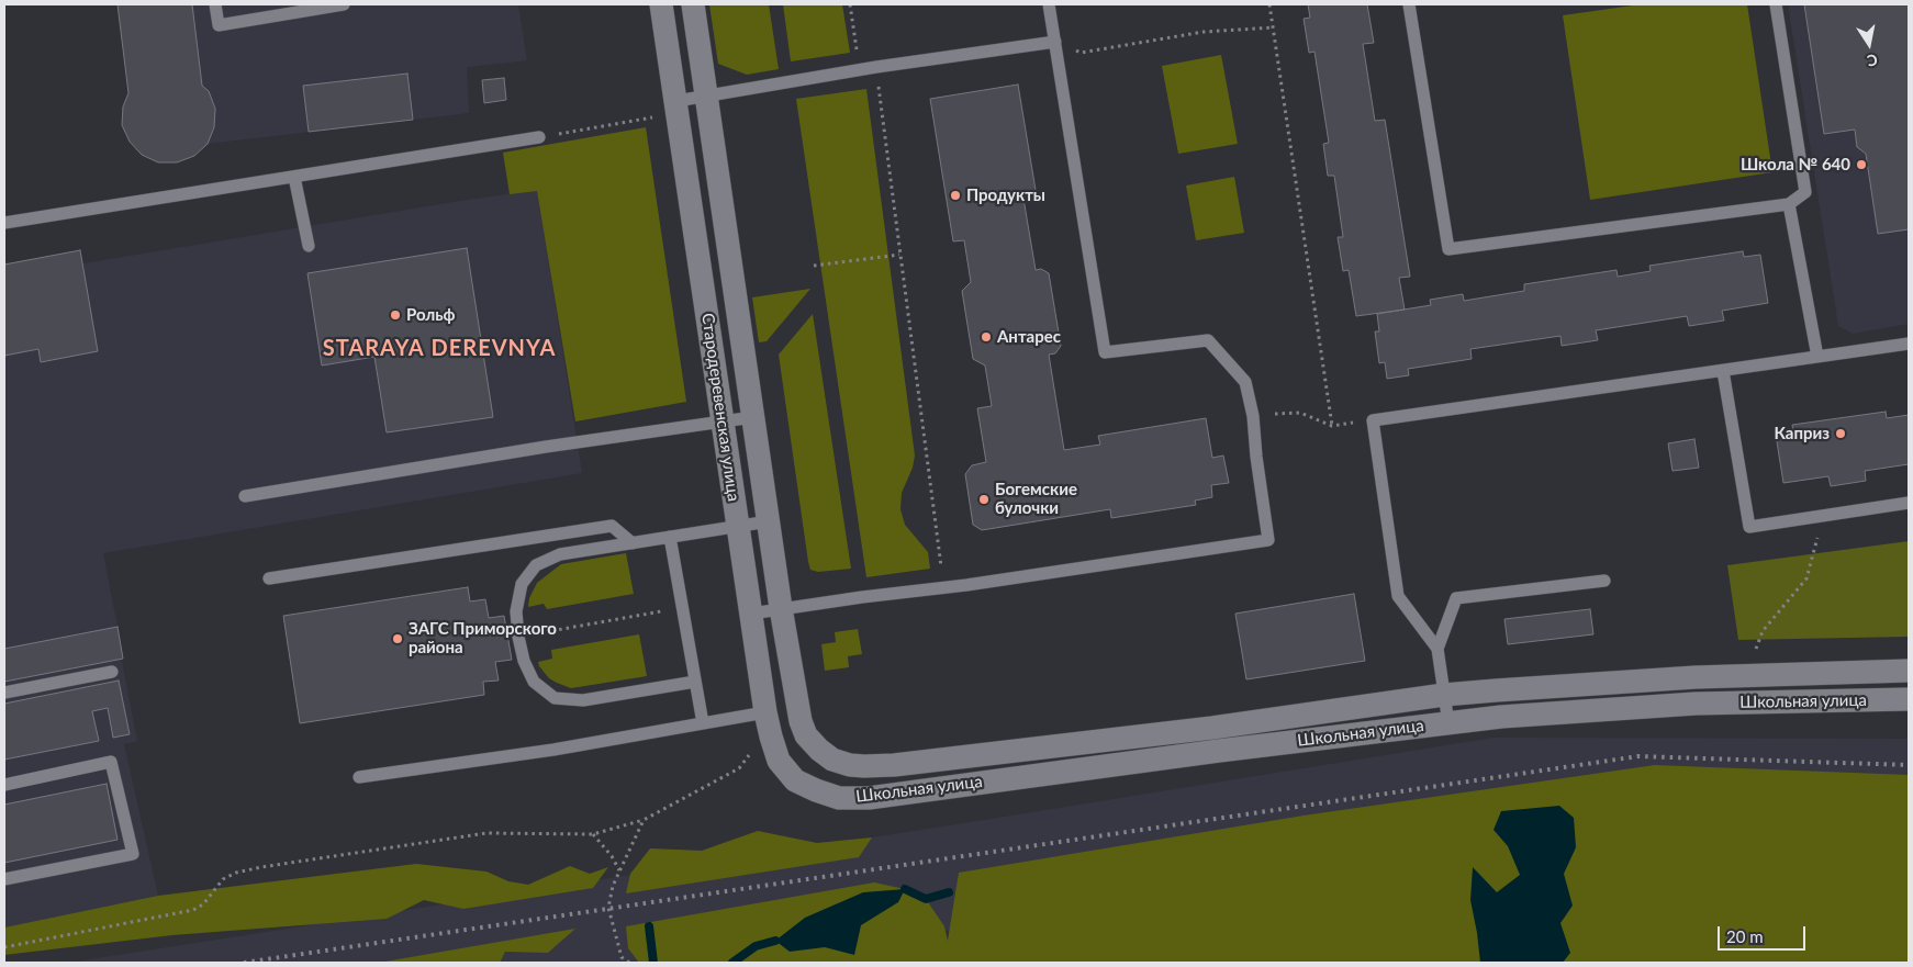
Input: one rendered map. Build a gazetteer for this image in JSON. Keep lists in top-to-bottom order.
{
  "streets": {
    "street": ["Стародеревенская улица", "Школьная улица"]
  },
  "crossings": [
    ["Стародеревенская улица", "Школьная улица"]
  ],
  "districts": ["STARAYA DEREVNYA"],
  "places": [
    "Школа № 640",
    "Продукты",
    "Рольф",
    "Антарес",
    "Каприз",
    "Богемские булочки",
    "ЗАГС Приморского района"
  ],
  "scale_bar": "20 m",
  "north": "bottom"
}
